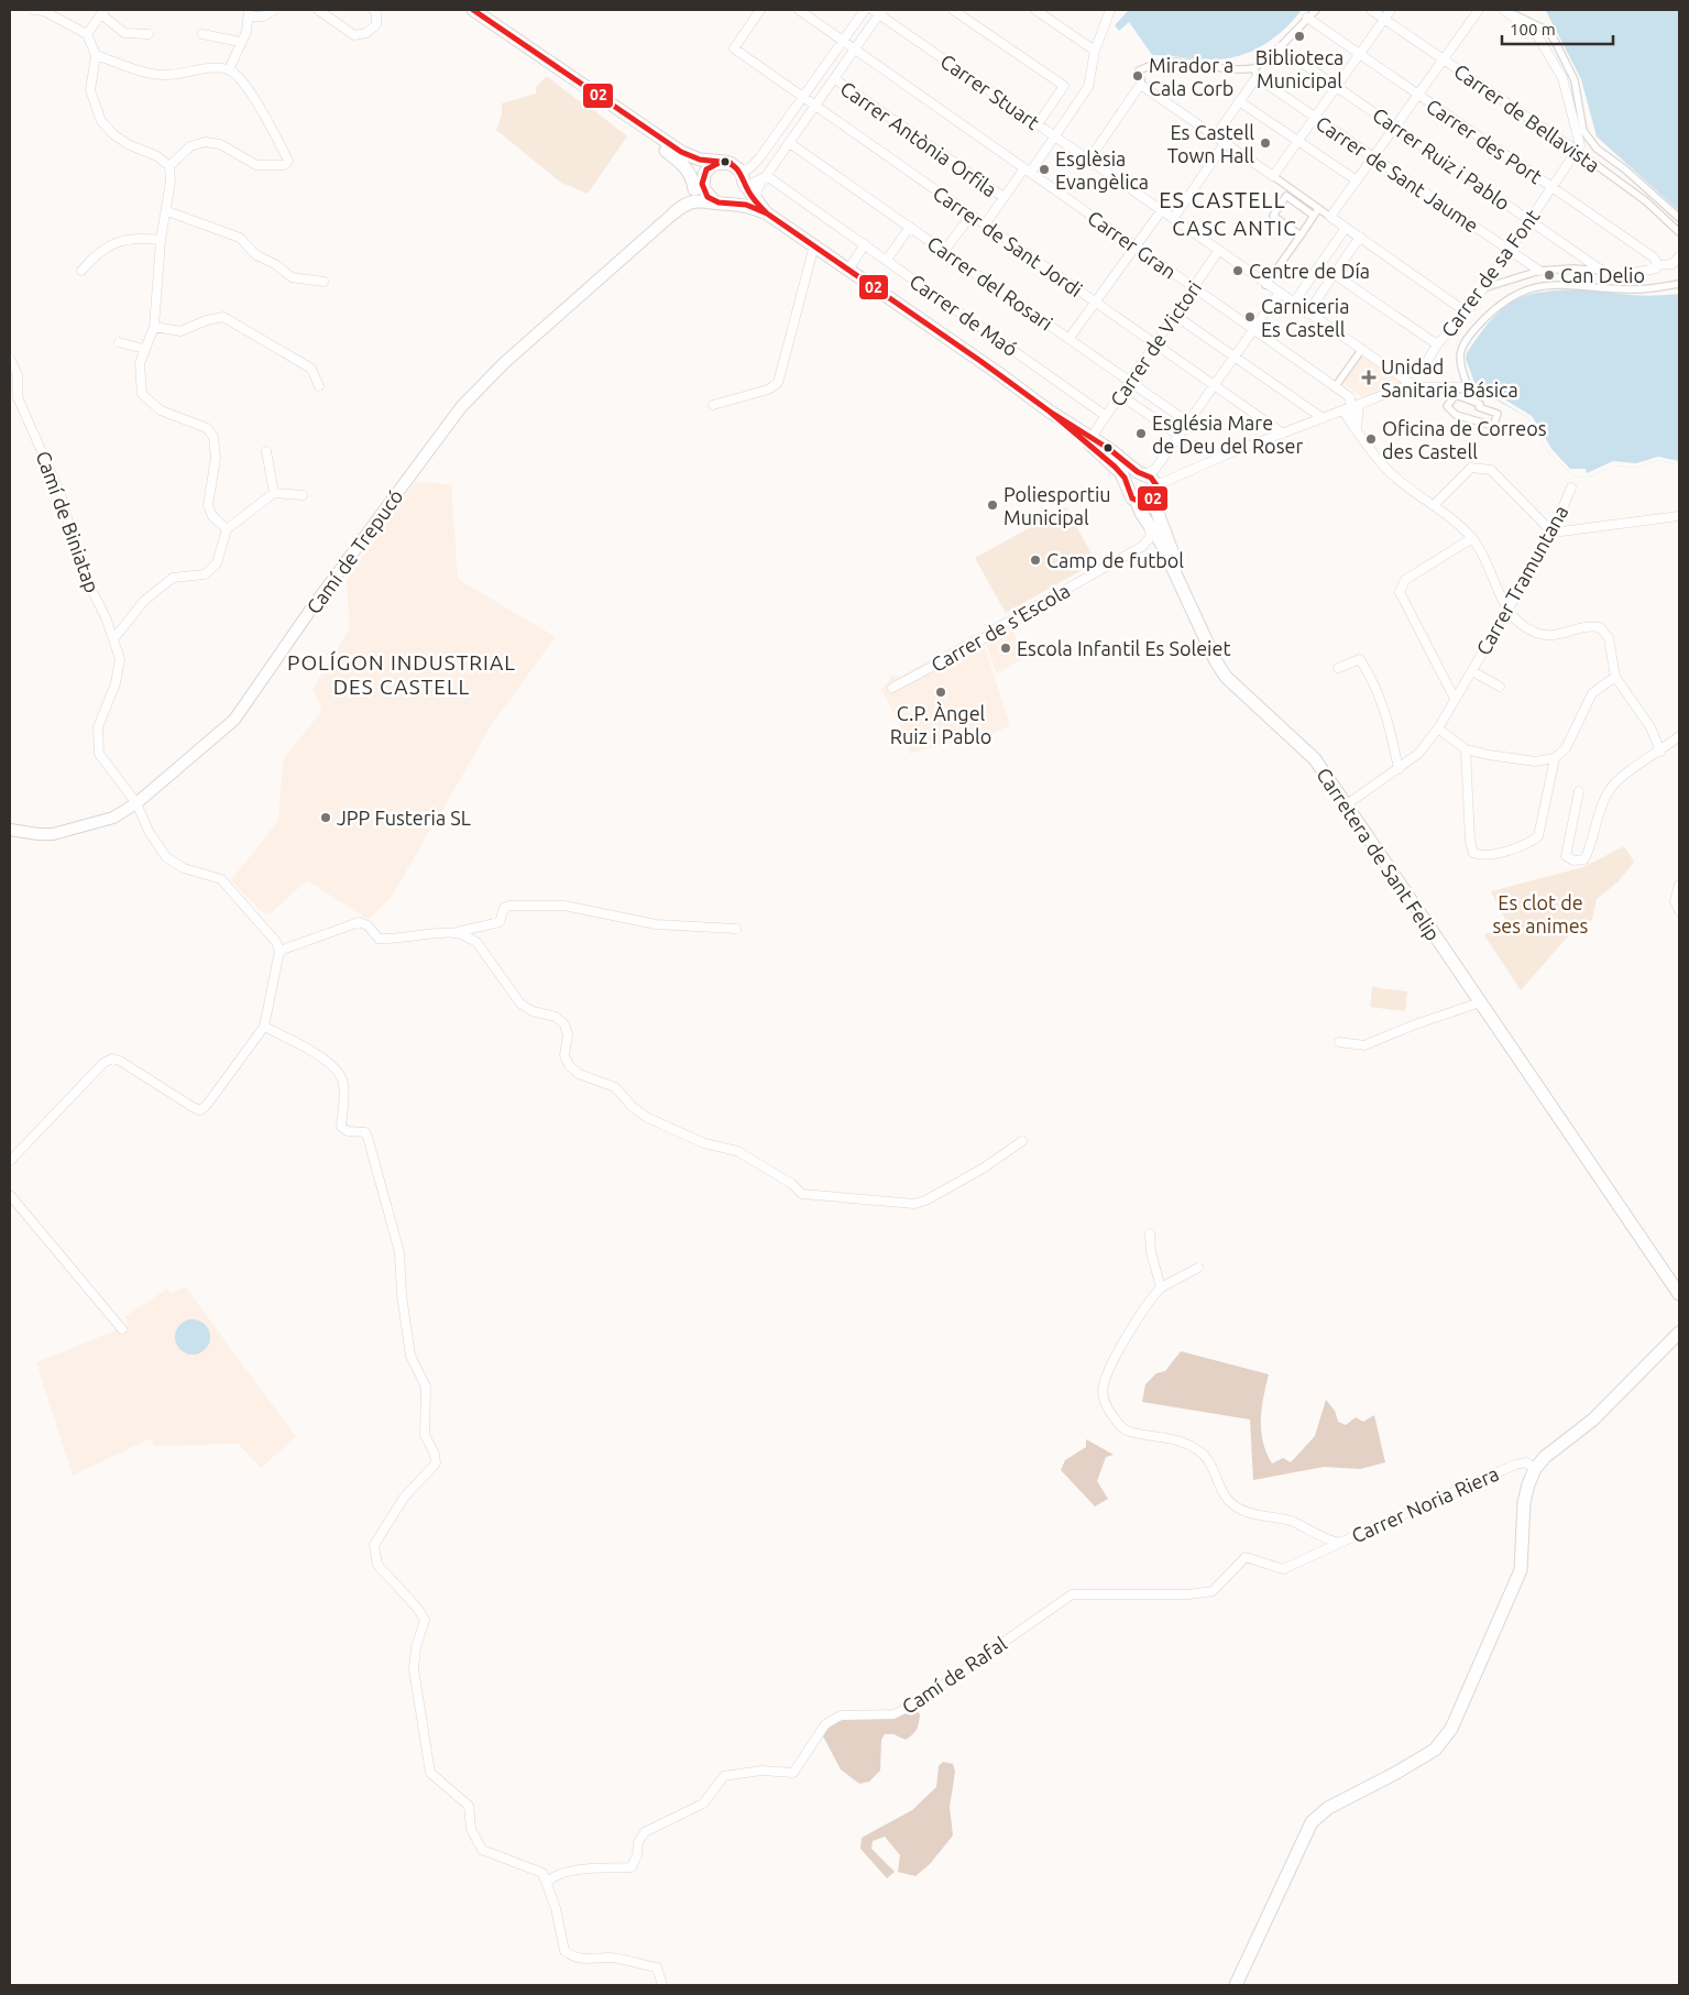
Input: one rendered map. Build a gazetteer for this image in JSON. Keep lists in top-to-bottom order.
{
  "streets": {
    "main road": ["Carretera de Sant Felip"],
    "street": [
      "Carrer Stuart",
      "Carrer de Bellavista",
      "Carrer Antònia Orfila",
      "Carrer des Port",
      "Carrer Ruiz i Pablo",
      "Carrer de Sant Jaume",
      "Carrer de Sant Jordi",
      "Carrer Gran",
      "Carrer de sa Font",
      "Carrer del Rosari",
      "Carrer de Maó",
      "Carrer de Victori",
      "Camí de Biniatap",
      "Camí de Trepucó",
      "Carrer Tramuntana",
      "Carrer de s'Escola",
      "Carrer Noria Riera",
      "Camí de Rafal"
    ]
  },
  "crossings": [
    ["Carrer Stuart", "Carrer de Victori"],
    ["Carrer de Bellavista", "Carrer de sa Font"],
    ["Carrer des Port", "Carrer de sa Font"],
    ["Carrer Ruiz i Pablo", "Carrer de sa Font"],
    ["Carrer de Sant Jaume", "Carrer de sa Font"],
    ["Carrer de Sant Jordi", "Carrer de Victori"],
    ["Carrer Gran", "Carrer de Victori"],
    ["Carrer del Rosari", "Carrer de Victori"],
    ["Carrer de Maó", "Carrer de Victori"],
    ["Camí de Biniatap", "Camí de Trepucó"],
    ["Carrer Tramuntana", "Carretera de Sant Felip"],
    ["Carrer de s'Escola", "Carretera de Sant Felip"],
    ["Carrer Noria Riera", "Camí de Rafal"]
  ],
  "districts": ["ES CASTELL", "CASC ANTIC", "POLÍGON INDUSTRIAL DES CASTELL"],
  "parks": ["Es clot de ses animes"],
  "places": {
    "other": [
      "Biblioteca Municipal",
      "Mirador a Cala Corb",
      "Es Castell Town Hall",
      "Esglèsia Evangèlica",
      "Centre de Día",
      "Can Delio",
      "Carniceria Es Castell",
      "Església Mare de Deu del Roser",
      "Oficina de Correos des Castell",
      "Poliesportiu Municipal",
      "Camp de futbol",
      "Escola Infantil Es Soleiet",
      "C.P. Àngel Ruiz i Pablo",
      "JPP Fusteria SL"
    ],
    "health": ["Unidad Sanitaria Básica"]
  },
  "lines": ["transit line 02"],
  "scale_bar": "100 m"
}
